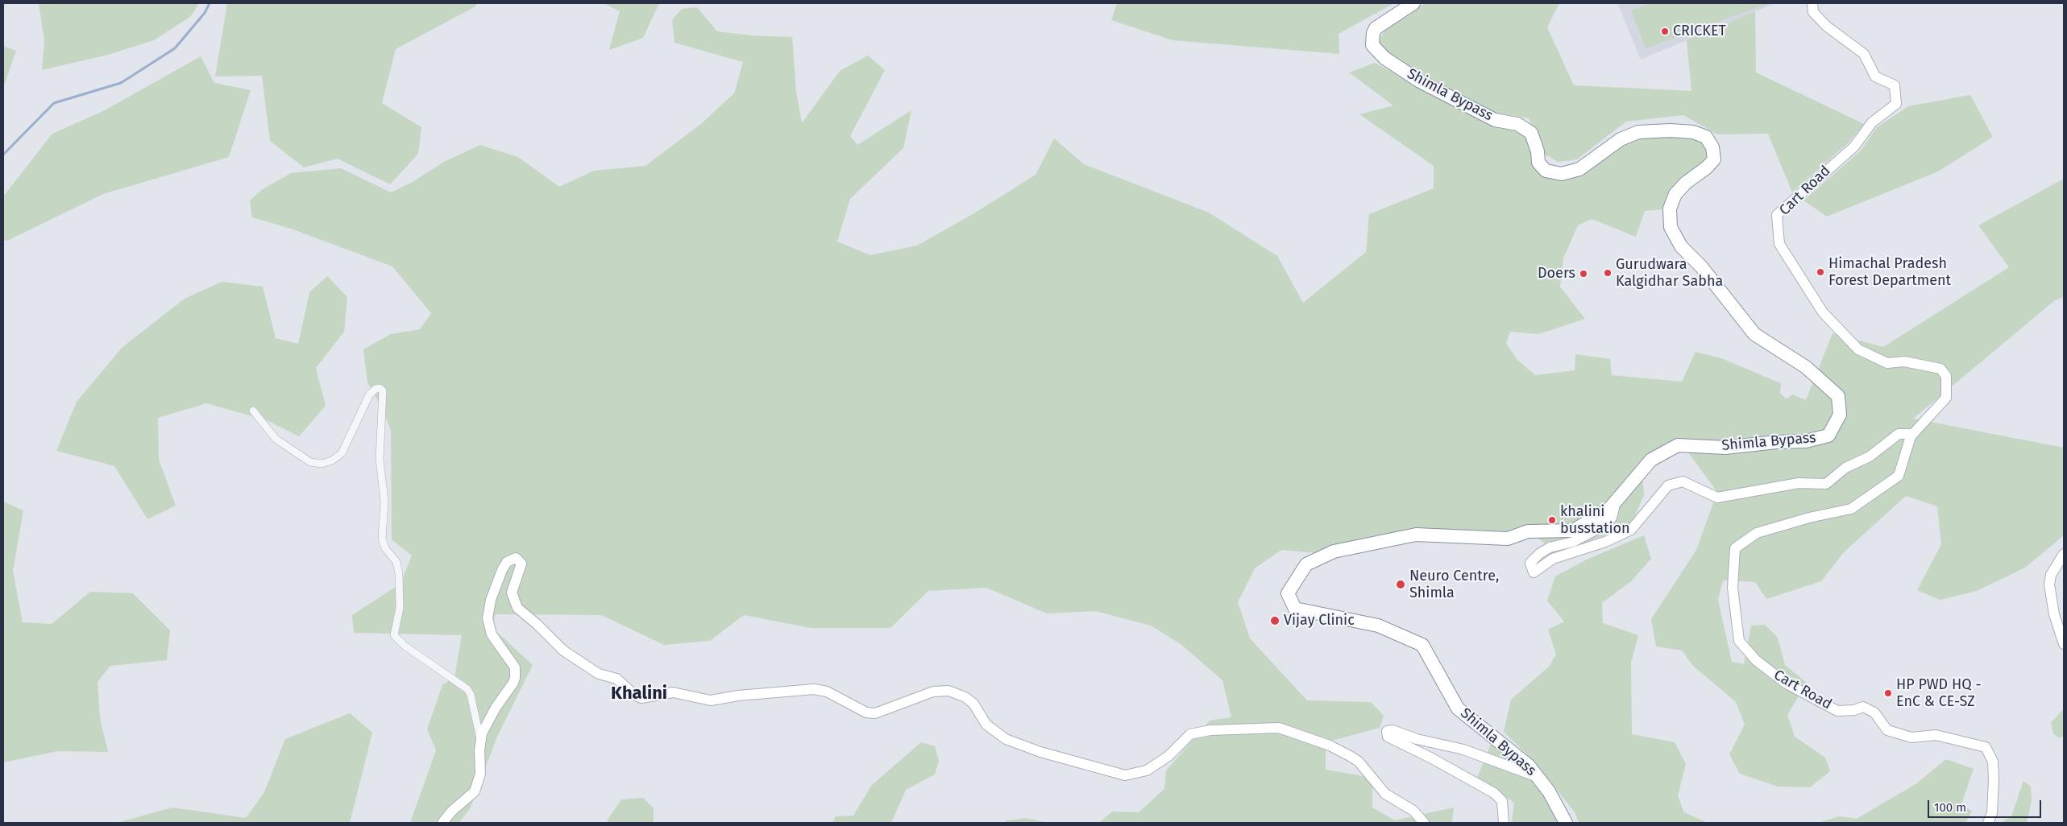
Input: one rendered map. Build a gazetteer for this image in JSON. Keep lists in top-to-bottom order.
{
  "streets": {
    "highway": ["Shimla Bypass"],
    "main road": ["Cart Road"]
  },
  "districts": ["Khalini"],
  "places": [
    "CRICKET",
    "Himachal Pradesh Forest Department",
    "Gurudwara Kalgidhar Sabha",
    "Doers",
    "khalini busstation",
    "Neuro Centre, Shimla",
    "Vijay Clinic",
    "HP PWD HQ - EnC & CE-SZ"
  ],
  "scale_bar": "100 m"
}
